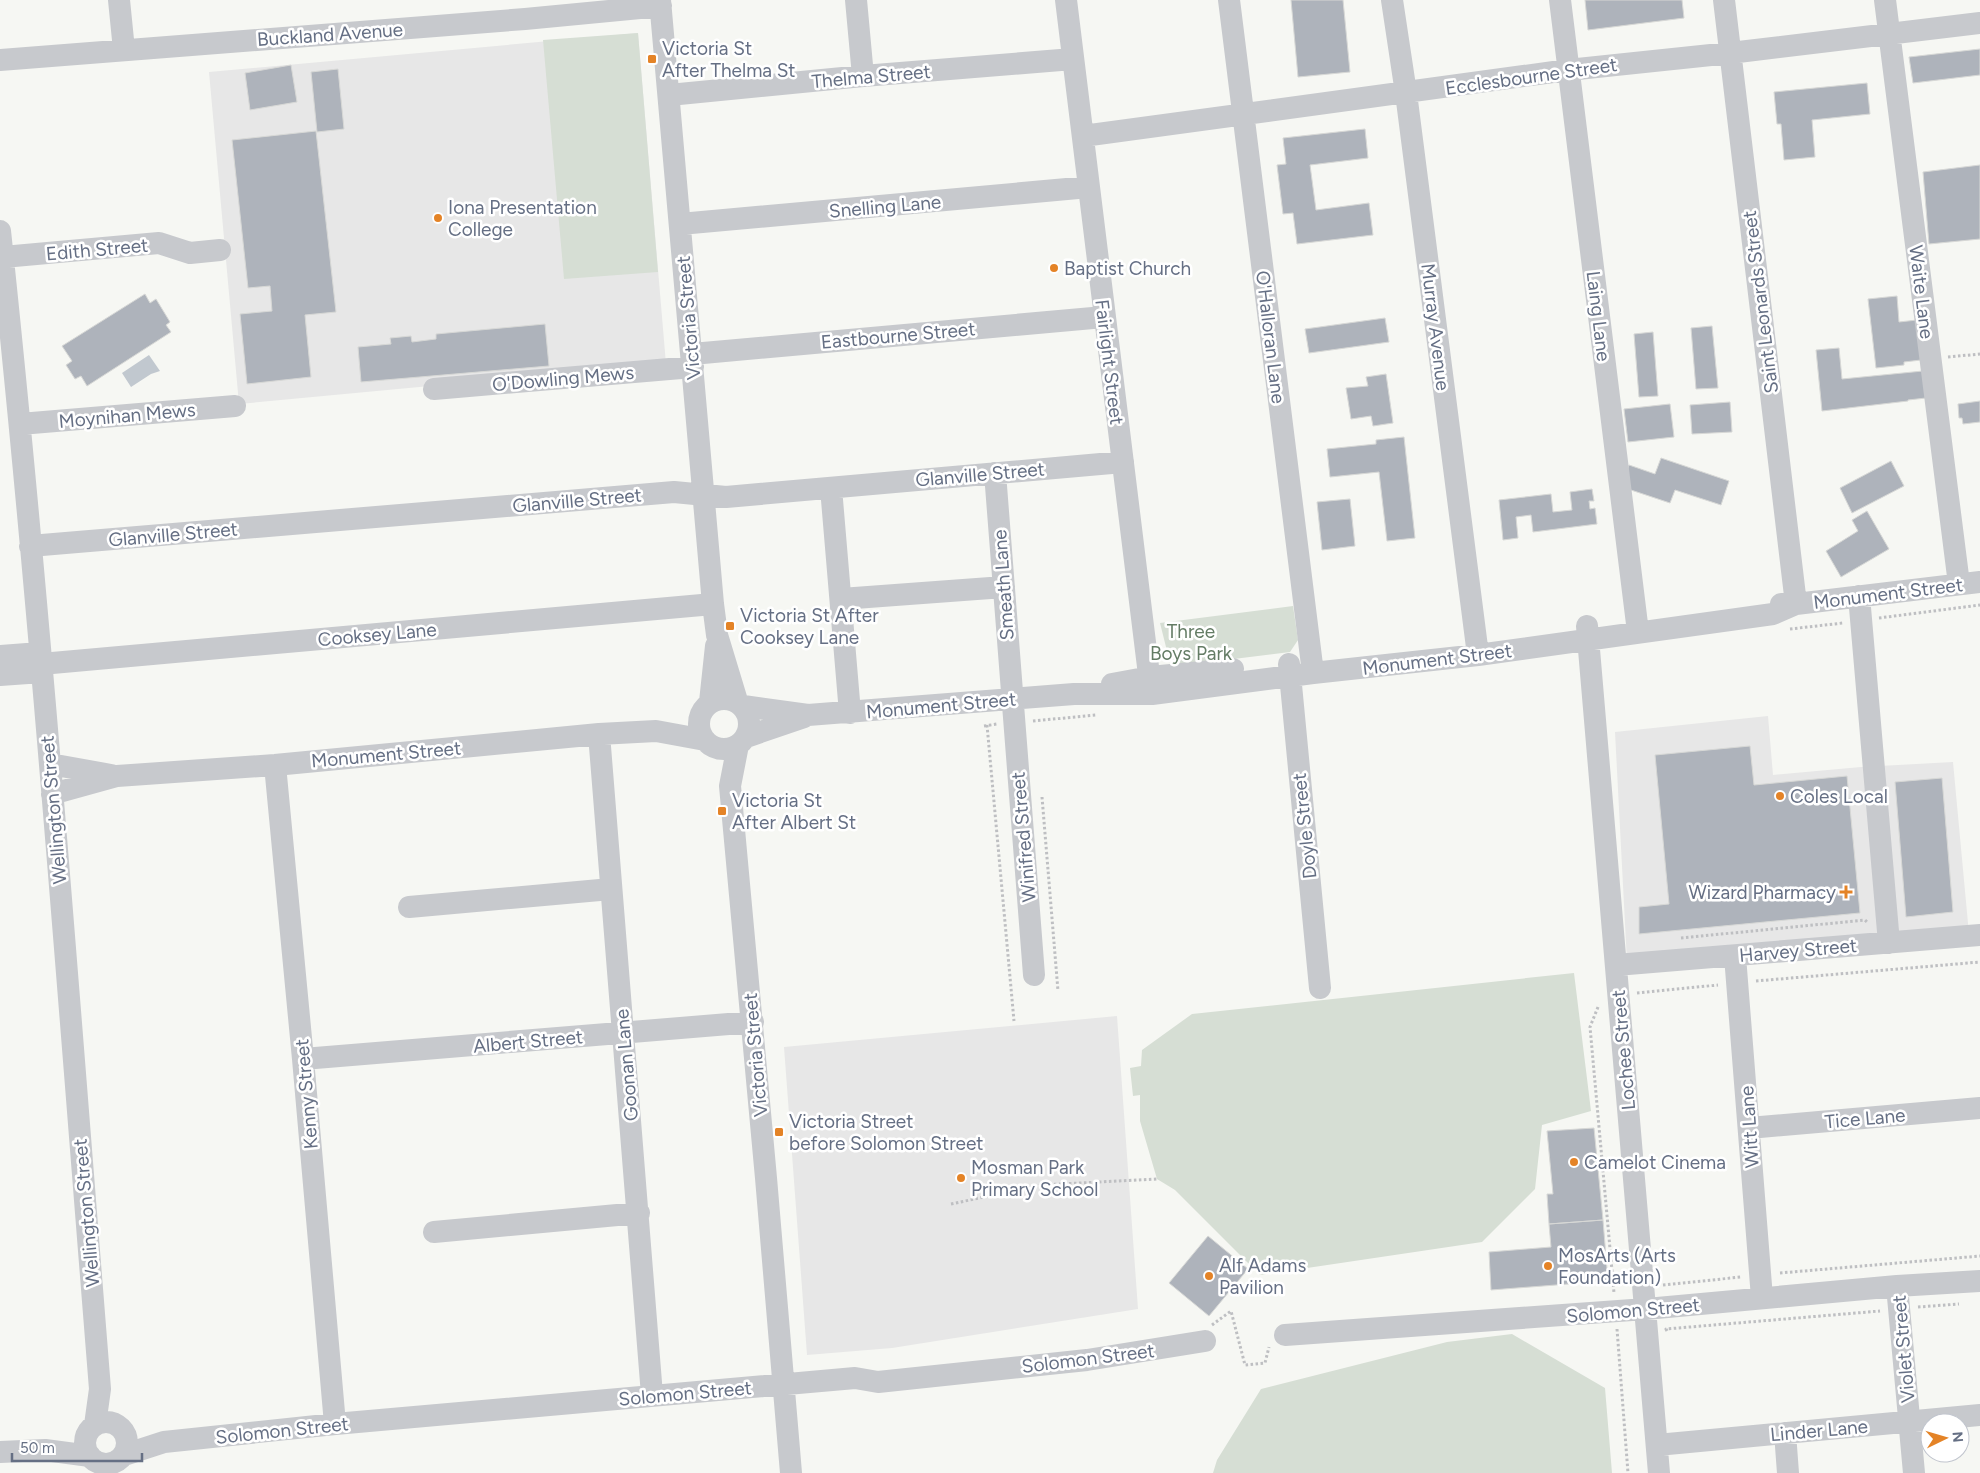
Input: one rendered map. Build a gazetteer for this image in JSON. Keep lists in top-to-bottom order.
{
  "streets": {
    "street": [
      "Buckland Avenue",
      "Thelma Street",
      "Ecclesbourne Street",
      "Snelling Lane",
      "Edith Street",
      "Waite Lane",
      "Saint Leonards Street",
      "Laing Lane",
      "Victoria Street",
      "Murray Avenue",
      "Eastbourne Street",
      "O'Halloran Lane",
      "Fairlight Street",
      "O'Dowling Mews",
      "Moynihan Mews",
      "Glanville Street",
      "Smeath Lane",
      "Monument Street",
      "Cooksey Lane",
      "Wellington Street",
      "Doyle Street",
      "Winifred Street",
      "Harvey Street",
      "Albert Street",
      "Lochee Street",
      "Goonan Lane",
      "Kenny Street",
      "Tice Lane",
      "Witt Lane",
      "Solomon Street",
      "Violet Street",
      "Linder Lane"
    ]
  },
  "crossings": [
    ["Buckland Avenue", "Victoria Street"],
    ["Thelma Street", "Victoria Street"],
    ["Thelma Street", "Fairlight Street"],
    ["Ecclesbourne Street", "Waite Lane"],
    ["Ecclesbourne Street", "Saint Leonards Street"],
    ["Ecclesbourne Street", "Laing Lane"],
    ["Ecclesbourne Street", "Murray Avenue"],
    ["Ecclesbourne Street", "O'Halloran Lane"],
    ["Ecclesbourne Street", "Fairlight Street"],
    ["Snelling Lane", "Victoria Street"],
    ["Snelling Lane", "Fairlight Street"],
    ["Edith Street", "Wellington Street"],
    ["Waite Lane", "Monument Street"],
    ["Saint Leonards Street", "Monument Street"],
    ["Laing Lane", "Monument Street"],
    ["Victoria Street", "Eastbourne Street"],
    ["Victoria Street", "O'Dowling Mews"],
    ["Victoria Street", "Glanville Street"],
    ["Victoria Street", "Monument Street"],
    ["Victoria Street", "Cooksey Lane"],
    ["Victoria Street", "Albert Street"],
    ["Victoria Street", "Solomon Street"],
    ["Murray Avenue", "Monument Street"],
    ["Eastbourne Street", "Fairlight Street"],
    ["Eastbourne Street", "O'Dowling Mews"],
    ["O'Halloran Lane", "Monument Street"],
    ["Fairlight Street", "Glanville Street"],
    ["Fairlight Street", "Monument Street"],
    ["Moynihan Mews", "Wellington Street"],
    ["Glanville Street", "Smeath Lane"],
    ["Glanville Street", "Wellington Street"],
    ["Smeath Lane", "Monument Street"],
    ["Smeath Lane", "Winifred Street"],
    ["Monument Street", "Wellington Street"],
    ["Monument Street", "Doyle Street"],
    ["Monument Street", "Winifred Street"],
    ["Monument Street", "Lochee Street"],
    ["Monument Street", "Goonan Lane"],
    ["Monument Street", "Kenny Street"],
    ["Cooksey Lane", "Wellington Street"],
    ["Wellington Street", "Solomon Street"],
    ["Harvey Street", "Lochee Street"],
    ["Harvey Street", "Witt Lane"],
    ["Albert Street", "Goonan Lane"],
    ["Albert Street", "Kenny Street"],
    ["Lochee Street", "Solomon Street"],
    ["Lochee Street", "Linder Lane"],
    ["Goonan Lane", "Solomon Street"],
    ["Kenny Street", "Solomon Street"],
    ["Tice Lane", "Witt Lane"],
    ["Witt Lane", "Solomon Street"],
    ["Solomon Street", "Violet Street"],
    ["Violet Street", "Linder Lane"]
  ],
  "parks": ["Three Boys Park"],
  "places": {
    "transit": [
      "Victoria St After Thelma St",
      "Victoria St After Cooksey Lane",
      "Victoria St After Albert St",
      "Victoria Street before Solomon Street"
    ],
    "other": [
      "Iona Presentation College",
      "Baptist Church",
      "Coles Local",
      "Camelot Cinema",
      "Mosman Park Primary School",
      "MosArts (Arts Foundation)",
      "Alf Adams Pavilion"
    ],
    "health": ["Wizard Pharmacy"]
  },
  "scale_bar": "50 m",
  "north": "right"
}
